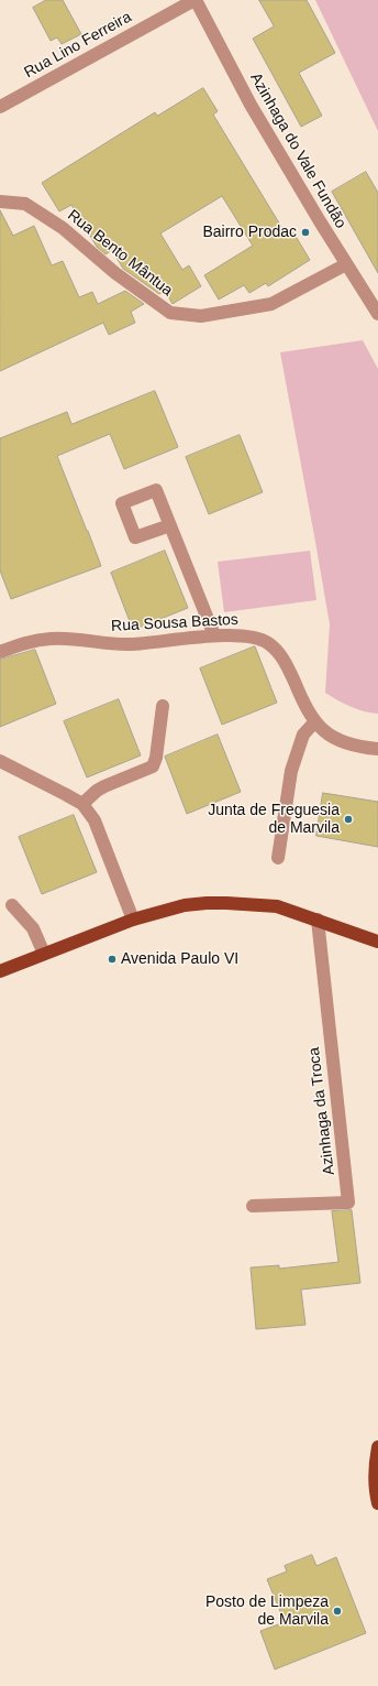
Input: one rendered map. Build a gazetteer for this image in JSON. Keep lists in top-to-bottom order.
{
  "streets": {
    "street": [
      "Rua Lino Ferreira",
      "Azinhaga do Vale Fundão",
      "Rua Bento Mântua",
      "Rua Sousa Bastos",
      "Azinhaga da Troca"
    ]
  },
  "crossings": [
    ["Rua Lino Ferreira", "Azinhaga do Vale Fundão"],
    ["Azinhaga do Vale Fundão", "Rua Bento Mântua"]
  ],
  "places": [
    "Bairro Prodac",
    "Junta de Freguesia de Marvila",
    "Avenida Paulo VI",
    "Posto de Limpeza de Marvila"
  ]
}
